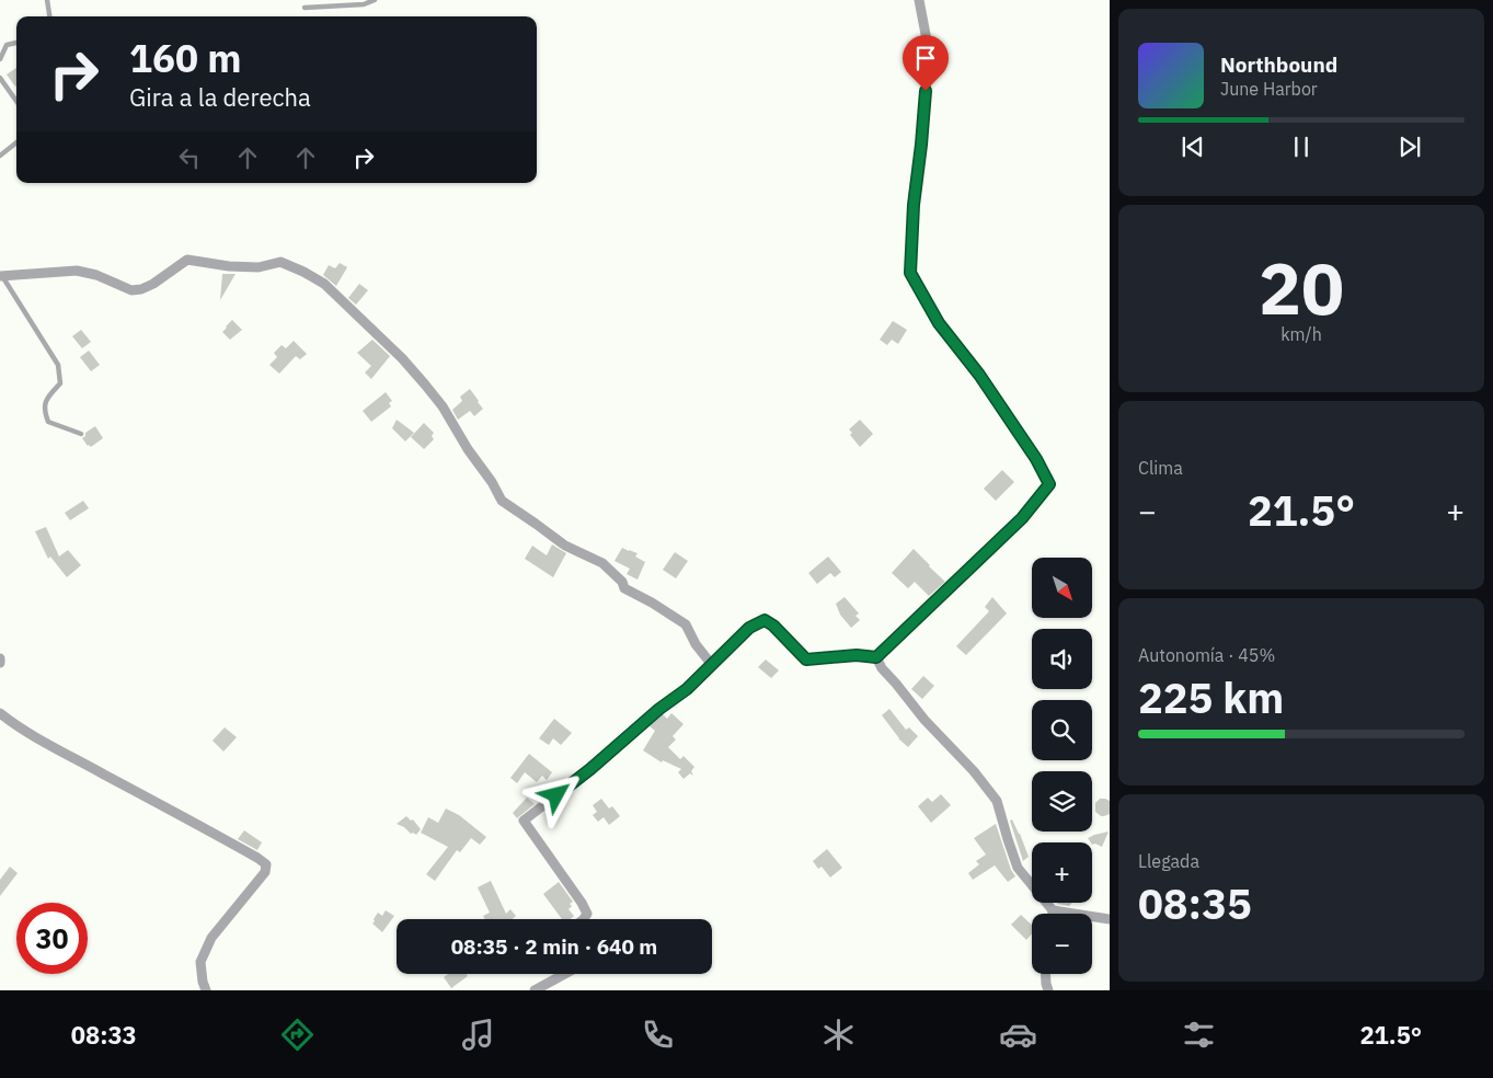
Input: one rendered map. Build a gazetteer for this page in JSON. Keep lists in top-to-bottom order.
{
  "north": "bottom right",
  "page": {
    "turn": ["160 m", "Gira a la derecha"],
    "song": ["Northbound", "June Harbor"],
    "tile": [
      ["20", "km/h"],
      "Clima",
      ["Autonomía · 45%", "225 km"],
      ["Llegada", "08:35"]
    ],
    "heat": ["−", "21.5°", "+"],
    "map_buttons": ["+", "−"],
    "limit": "30",
    "trip": "08:35 · 2 min · 640 m",
    "tabs": ["08:33", "21.5°"]
  }
}
